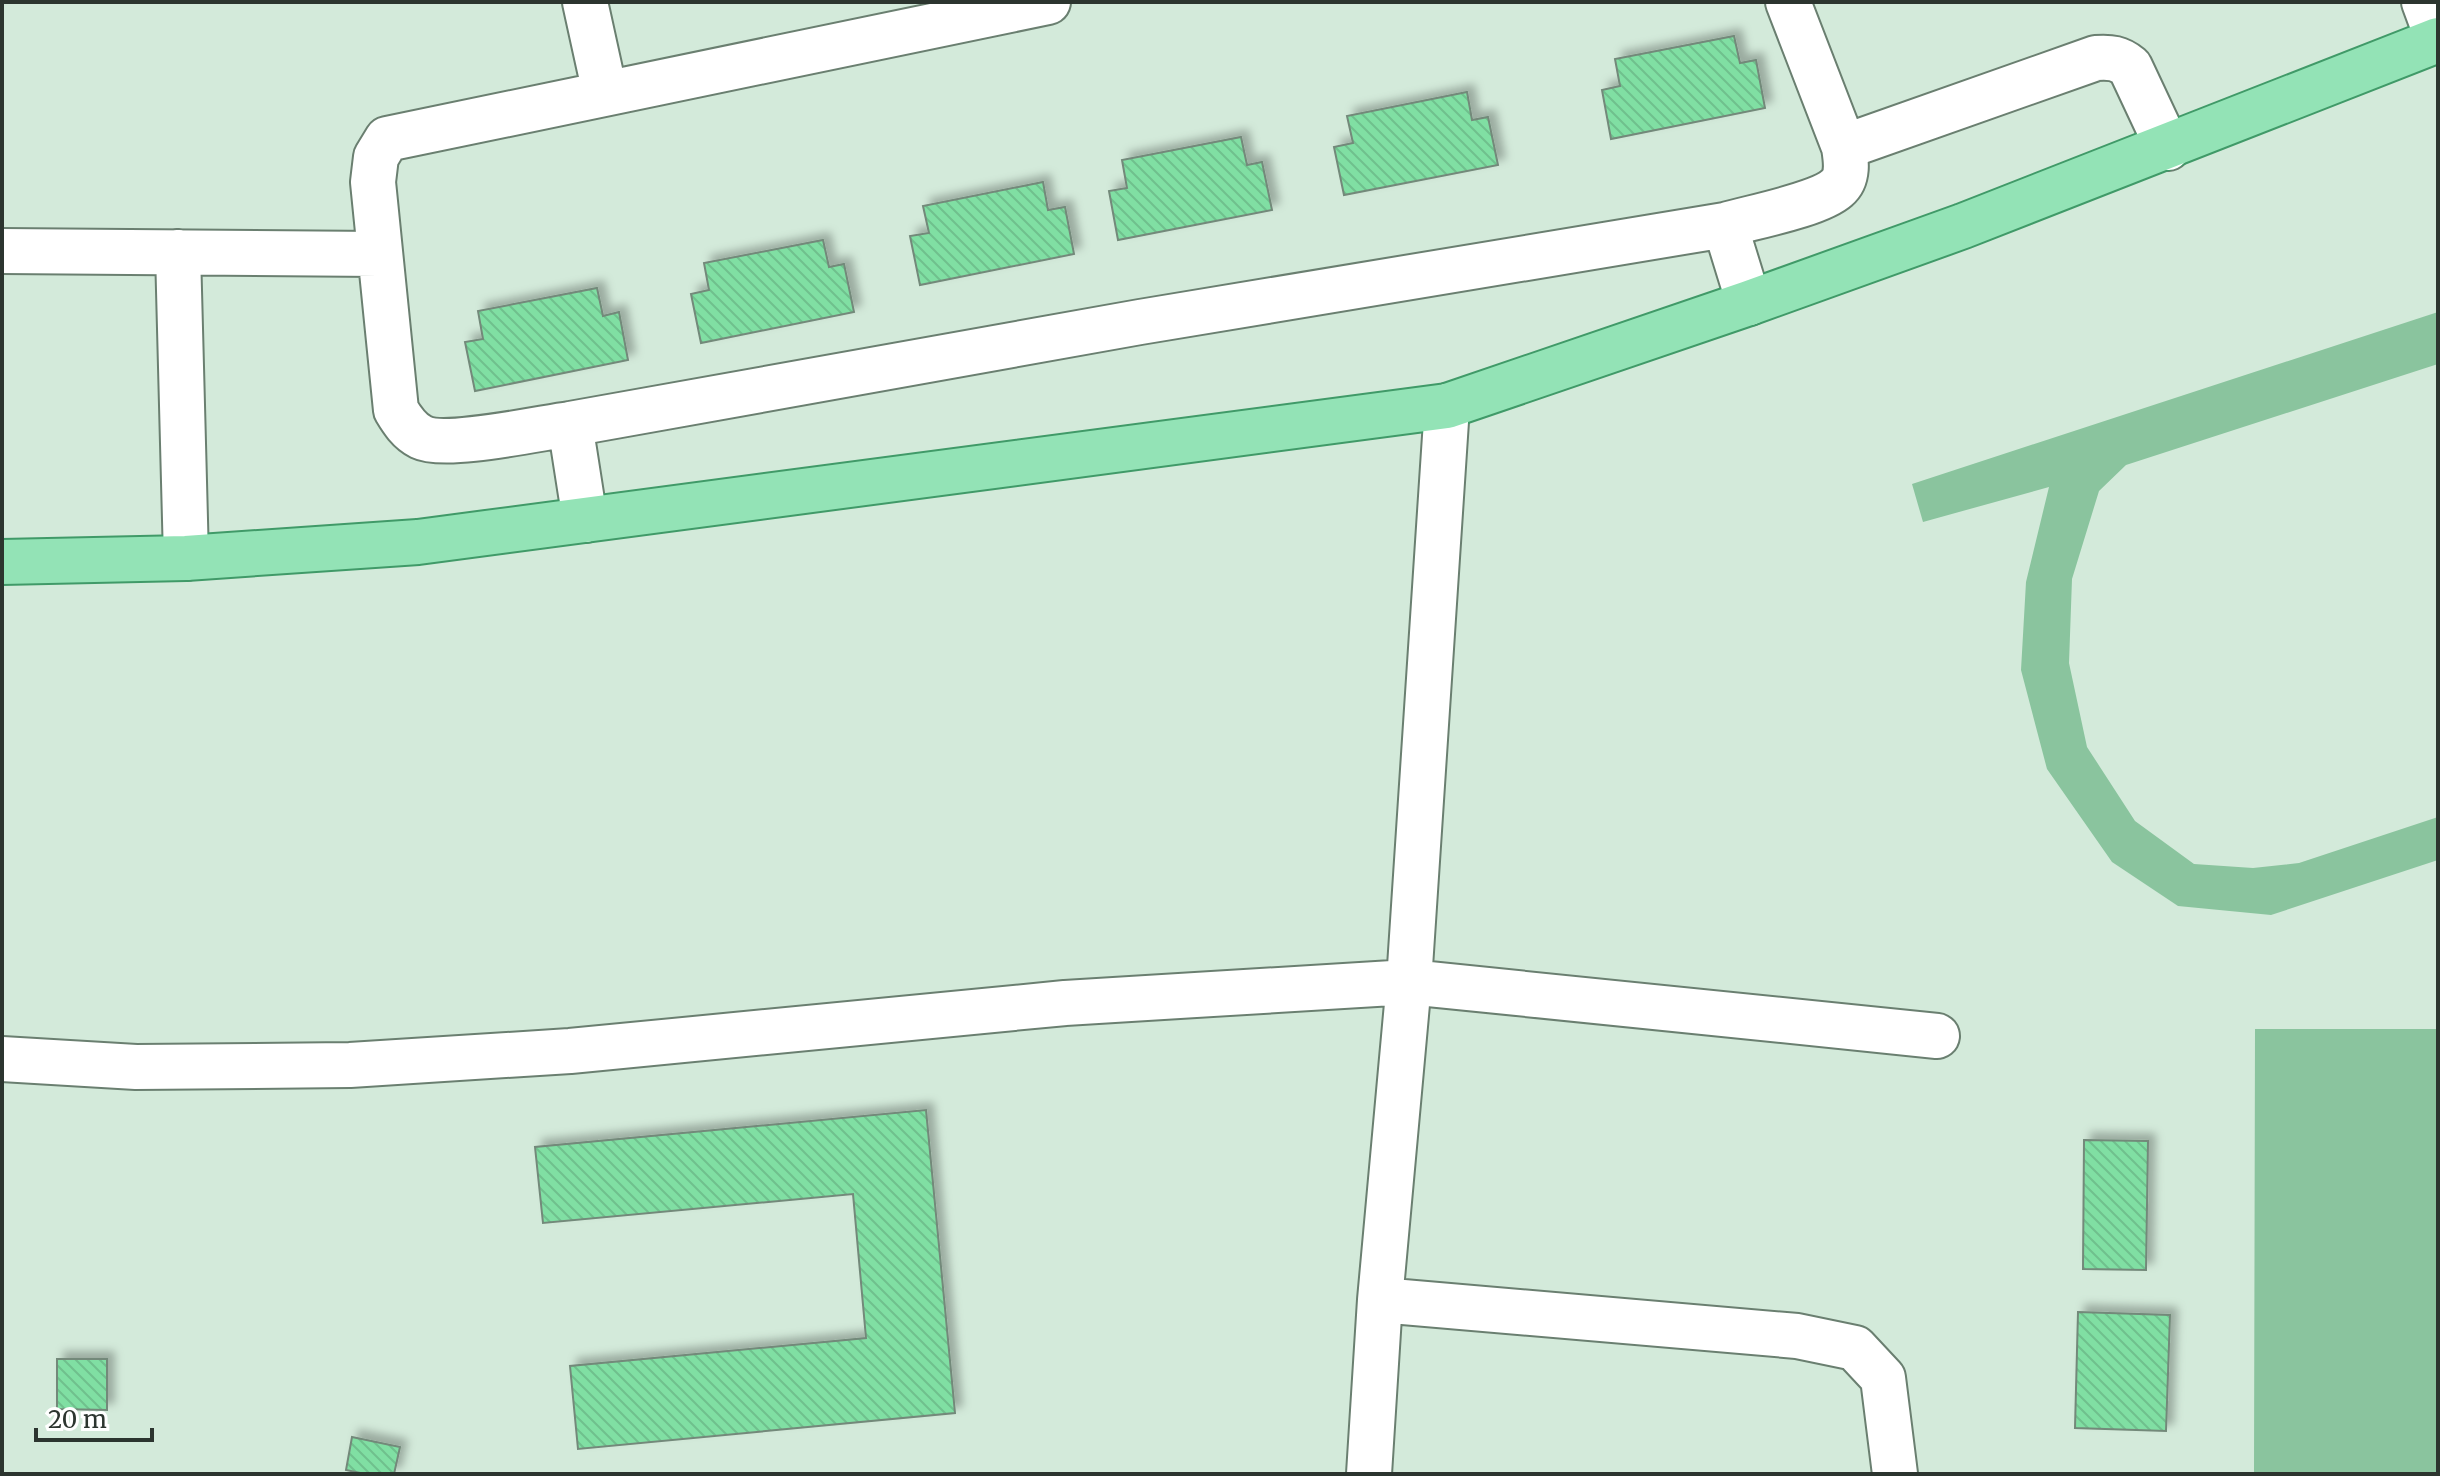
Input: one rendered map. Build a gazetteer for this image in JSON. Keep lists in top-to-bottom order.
{
  "scale_bar": "20 m"
}
